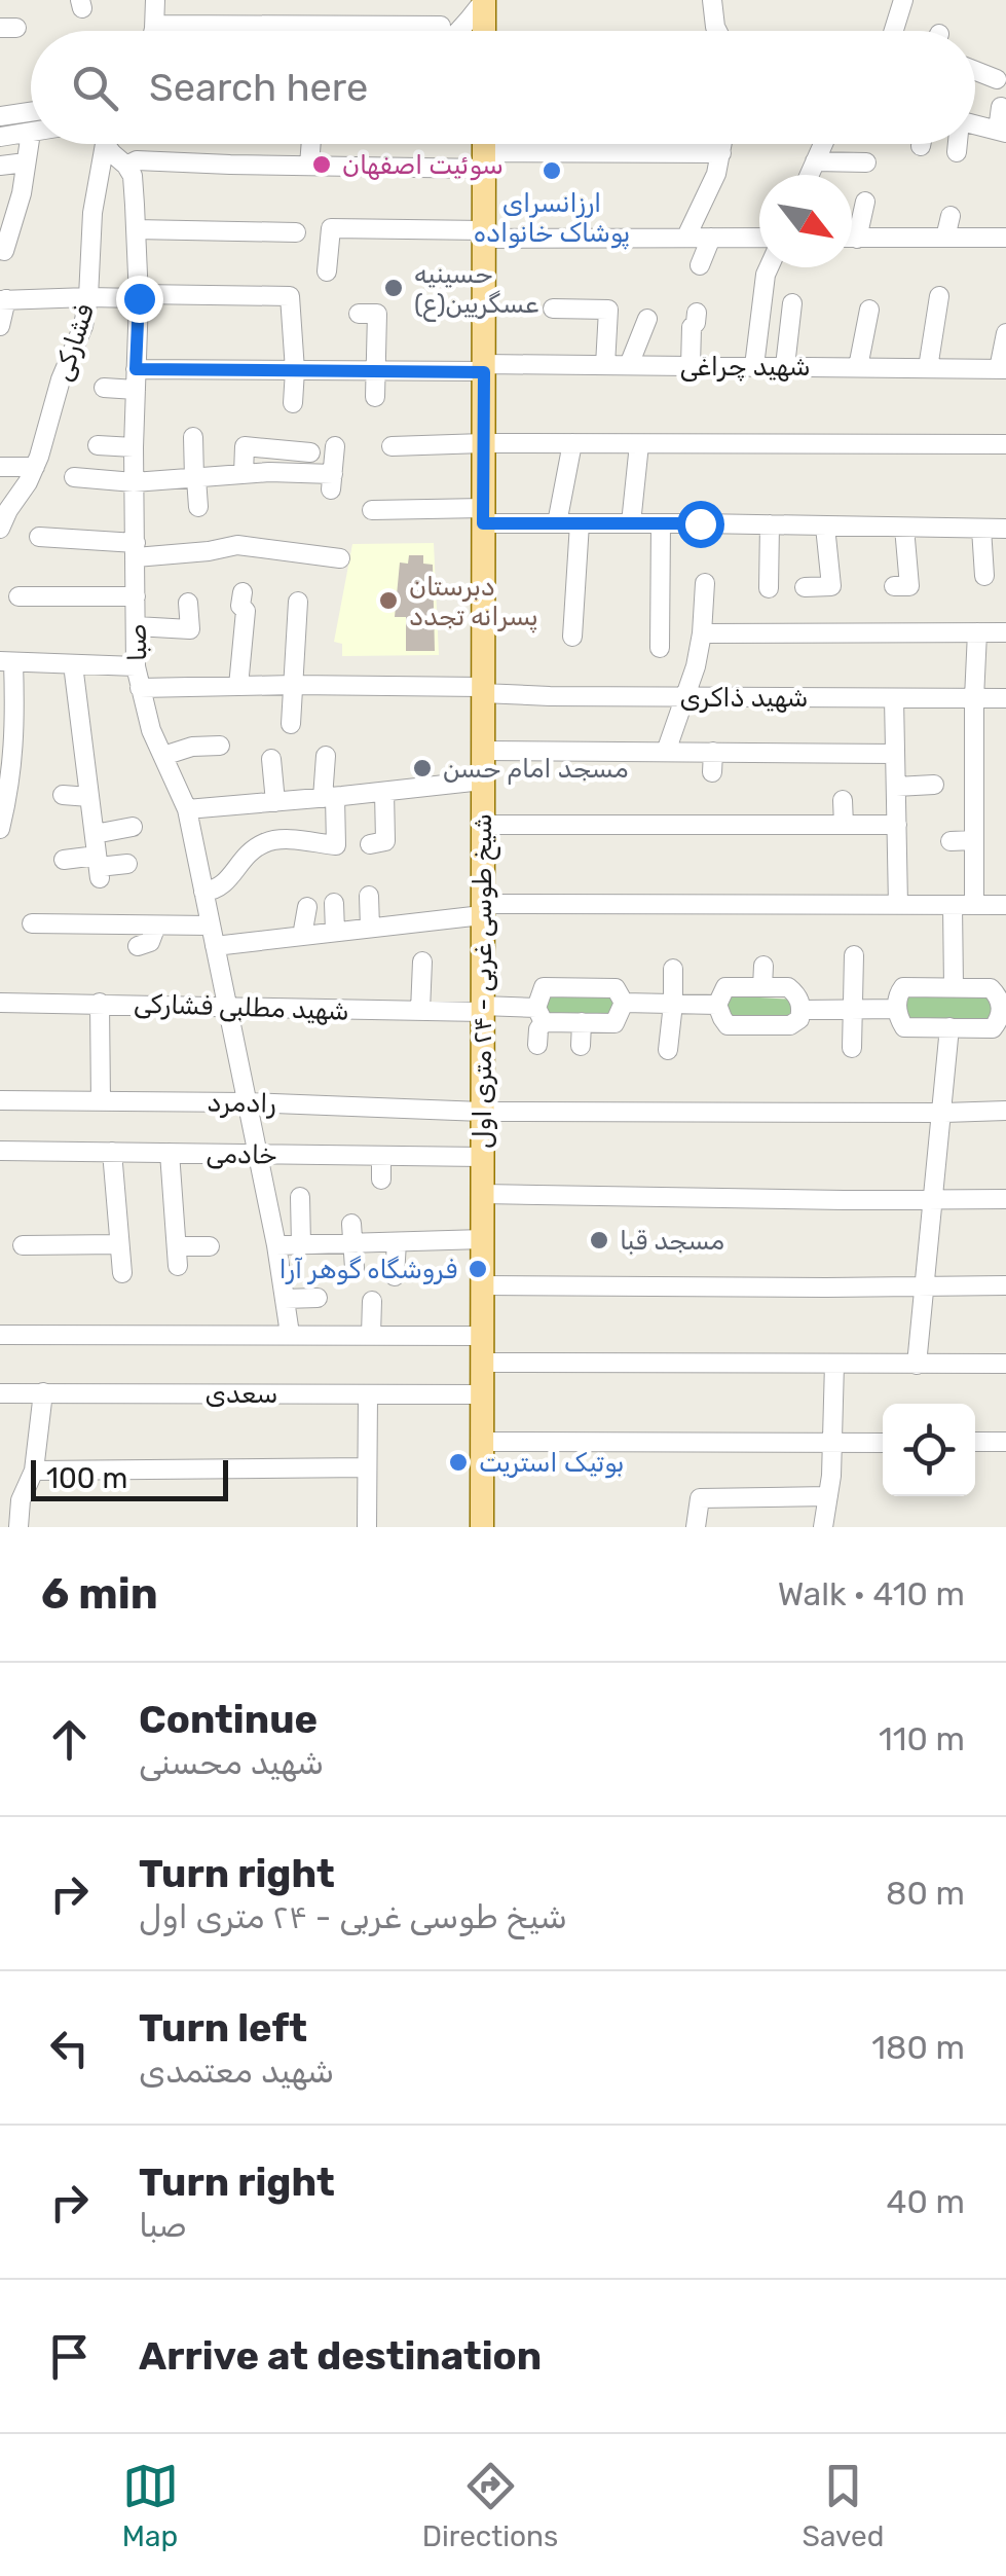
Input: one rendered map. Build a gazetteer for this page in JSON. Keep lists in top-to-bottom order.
{
  "streets": {
    "main road": ["شیخ طوسی غربی - ۲۴ متری اول"],
    "street": [
      "فشارکی",
      "شهید چراغی",
      "صبا",
      "شهید ذاکری",
      "شهید مطلبی فشارکی",
      "رادمرد",
      "خادمی",
      "سعدی"
    ]
  },
  "crossings": [
    ["شهید چراغی", "صبا"],
    ["شهید چراغی", "شیخ طوسی غربی - ۲۴ متری اول"],
    ["صبا", "شهید ذاکری"],
    ["صبا", "شهید مطلبی فشارکی"],
    ["صبا", "رادمرد"],
    ["صبا", "خادمی"],
    ["شهید ذاکری", "شیخ طوسی غربی - ۲۴ متری اول"],
    ["شیخ طوسی غربی - ۲۴ متری اول", "شهید مطلبی فشارکی"],
    ["شیخ طوسی غربی - ۲۴ متری اول", "رادمرد"],
    ["شیخ طوسی غربی - ۲۴ متری اول", "خادمی"],
    ["شیخ طوسی غربی - ۲۴ متری اول", "سعدی"]
  ],
  "places": [
    "سوئیت اصفهان",
    "ارزانسرای پوشاک خانواده",
    "حسینیه عسگریین(ع)",
    "دبرستان پسرانه تجدد",
    "مسجد امام حسن",
    "مسجد قبا",
    "فروشگاه گوهر آرا",
    "بوتیک استریت"
  ],
  "scale_bar": "100 m",
  "north": "bottom right",
  "page": {
    "search": "Search here",
    "scale": "100 m",
    "heading": ["6 min", "Walk · 410 m"],
    "list": [
      ["Continue", "شهید محسنی", "110 m"],
      ["Turn right", "شیخ طوسی غربی - ۲۴ متری اول", "80 m"],
      ["Turn left", "شهید معتمدی", "180 m"],
      ["Turn right", "صبا", "40 m"],
      "Arrive at destination"
    ],
    "nav": ["Map", "Directions", "Saved"]
  }
}
